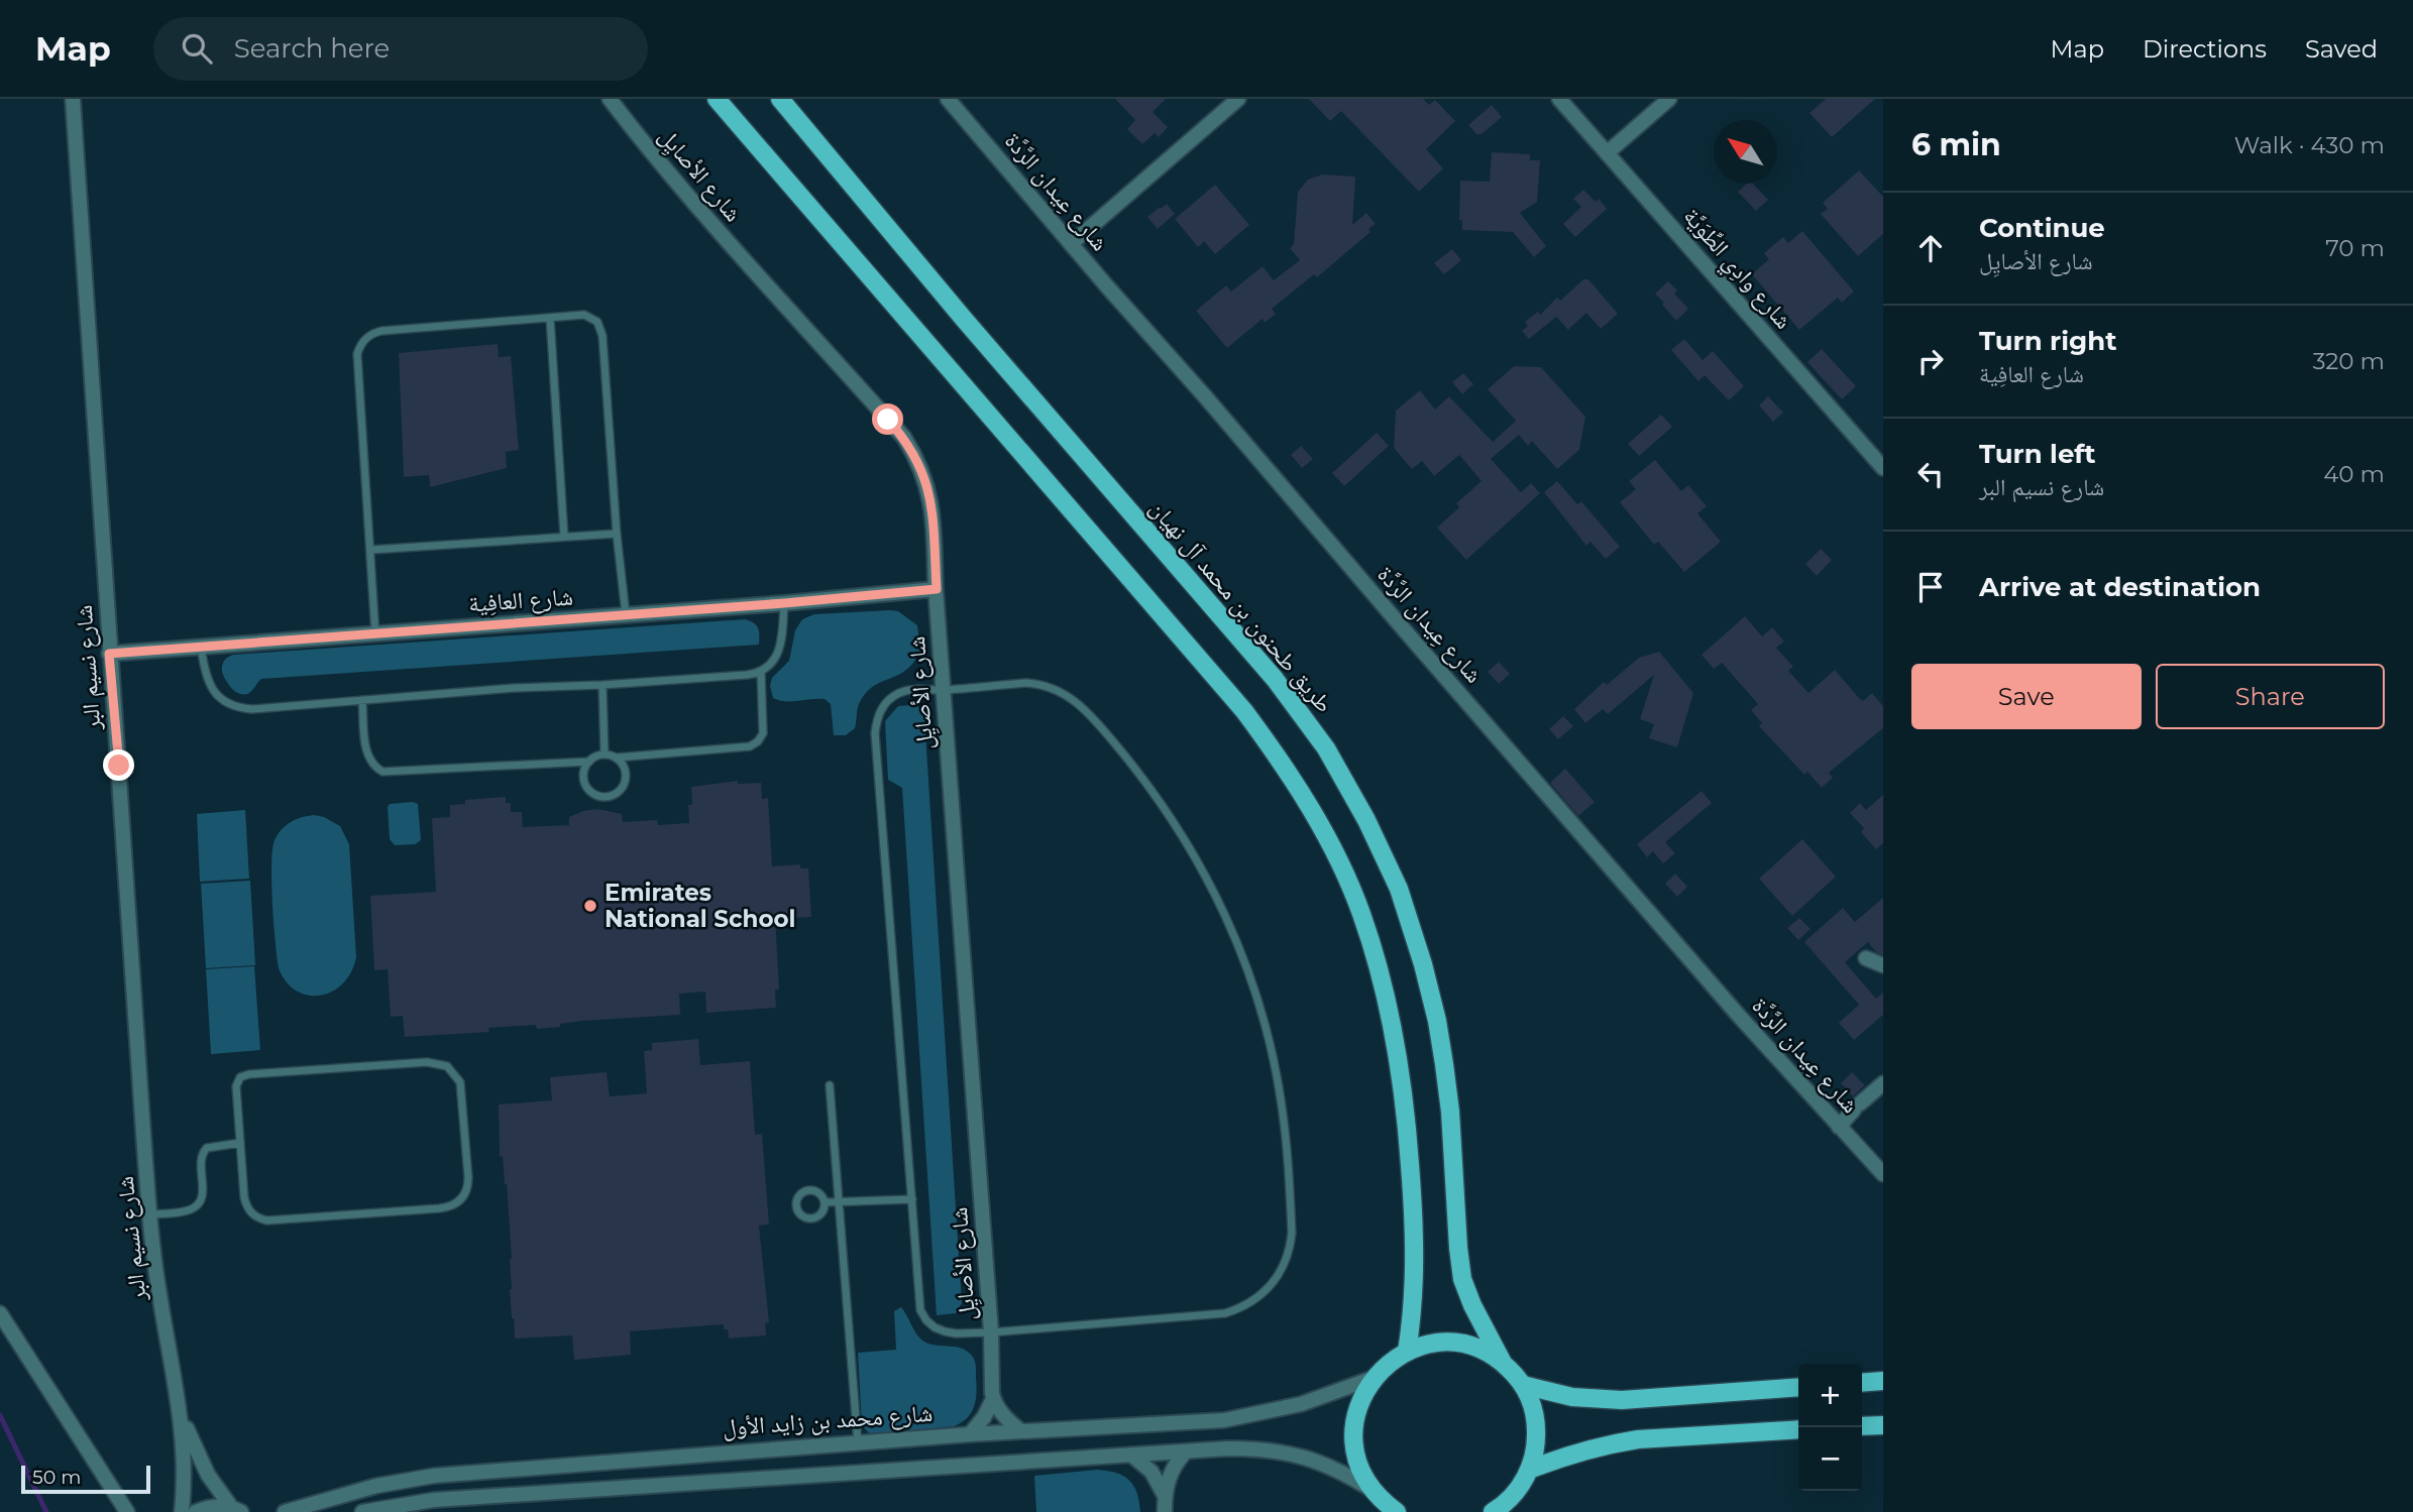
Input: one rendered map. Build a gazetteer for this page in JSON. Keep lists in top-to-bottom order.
{
  "streets": {
    "main road": ["طريق طحنون بن محمد آل نهيان"],
    "street": [
      "شارع الأصايِل",
      "شارع عِيدان الرَّدَّة",
      "شارع وادِي الطِّوَيَّة",
      "شارع العافِية",
      "شارع نسيم البر",
      "شارع محمد بن زايد الأول"
    ]
  },
  "crossings": [
    ["شارع الأصايِل", "شارع العافِية"],
    ["شارع العافِية", "شارع نسيم البر"]
  ],
  "places": ["Emirates National School"],
  "scale_bar": "50 m",
  "north": "top left",
  "page": {
    "header": "Map",
    "search": "Search here",
    "nav": ["Map", "Directions", "Saved"],
    "heading": ["6 min", "Walk · 430 m"],
    "list": [
      ["Continue", "شارع الأصايِل", "70 m"],
      ["Turn right", "شارع العافِية", "320 m"],
      ["Turn left", "شارع نسيم البر", "40 m"],
      "Arrive at destination"
    ],
    "buttons": ["Save", "Share"],
    "map_buttons": ["+", "−"],
    "scale": "50 m"
  }
}
